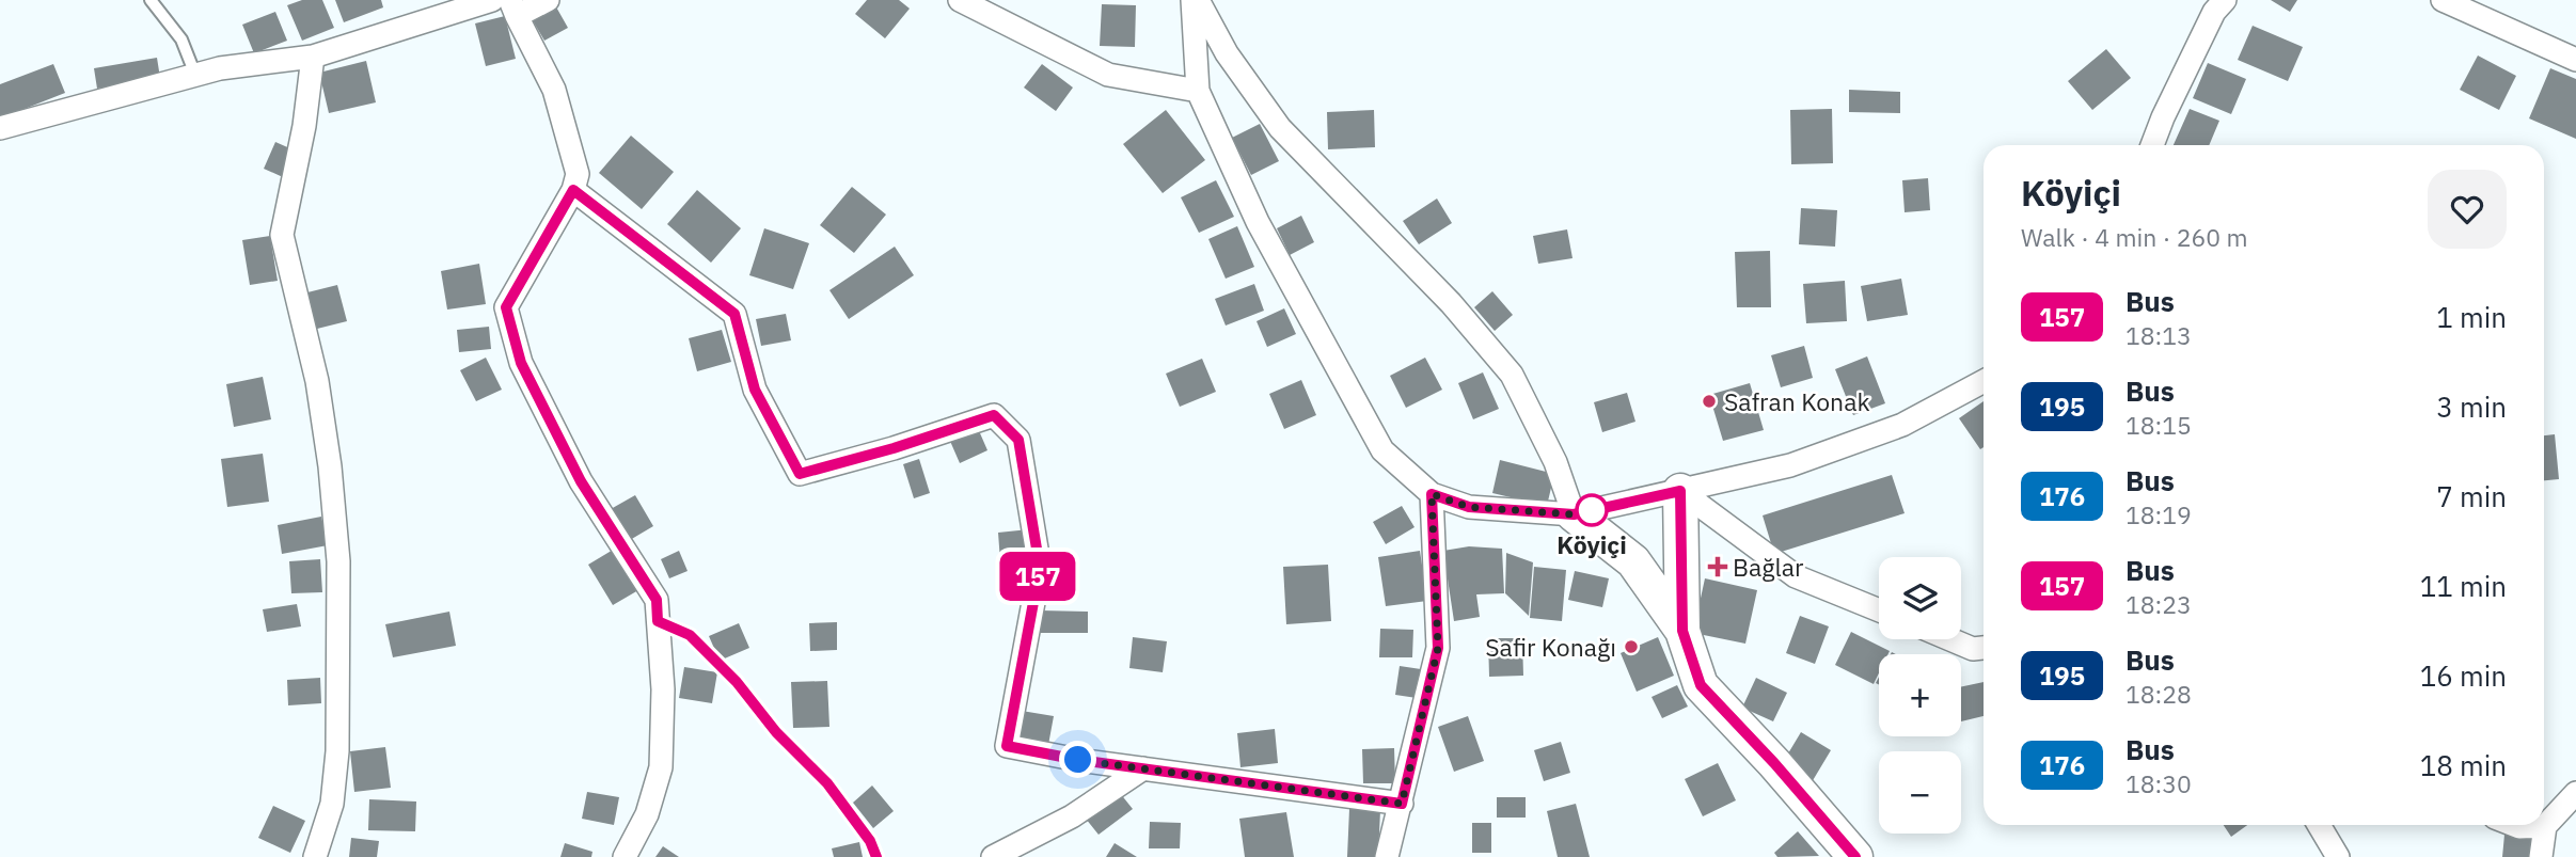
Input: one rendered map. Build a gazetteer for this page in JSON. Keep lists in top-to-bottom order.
{
  "places": {
    "other": ["Safran Konak", "Köyiçi", "Safir Konağı"],
    "health": ["Bağlar"]
  },
  "lines": ["bus line 157"],
  "page": {
    "on_map": "157",
    "heading": ["Köyiçi", "Walk · 4 min · 260 m"],
    "list": [
      {
        "mark": "157",
        "name": "Bus",
        "note": "18:13",
        "value": "1 min"
      },
      {
        "mark": "195",
        "name": "Bus",
        "note": "18:15",
        "value": "3 min"
      },
      {
        "mark": "176",
        "name": "Bus",
        "note": "18:19",
        "value": "7 min"
      },
      {
        "mark": "157",
        "name": "Bus",
        "note": "18:23",
        "value": "11 min"
      },
      {
        "mark": "195",
        "name": "Bus",
        "note": "18:28",
        "value": "16 min"
      },
      {
        "mark": "176",
        "name": "Bus",
        "note": "18:30",
        "value": "18 min"
      }
    ],
    "map_buttons": ["+", "−"]
  }
}
